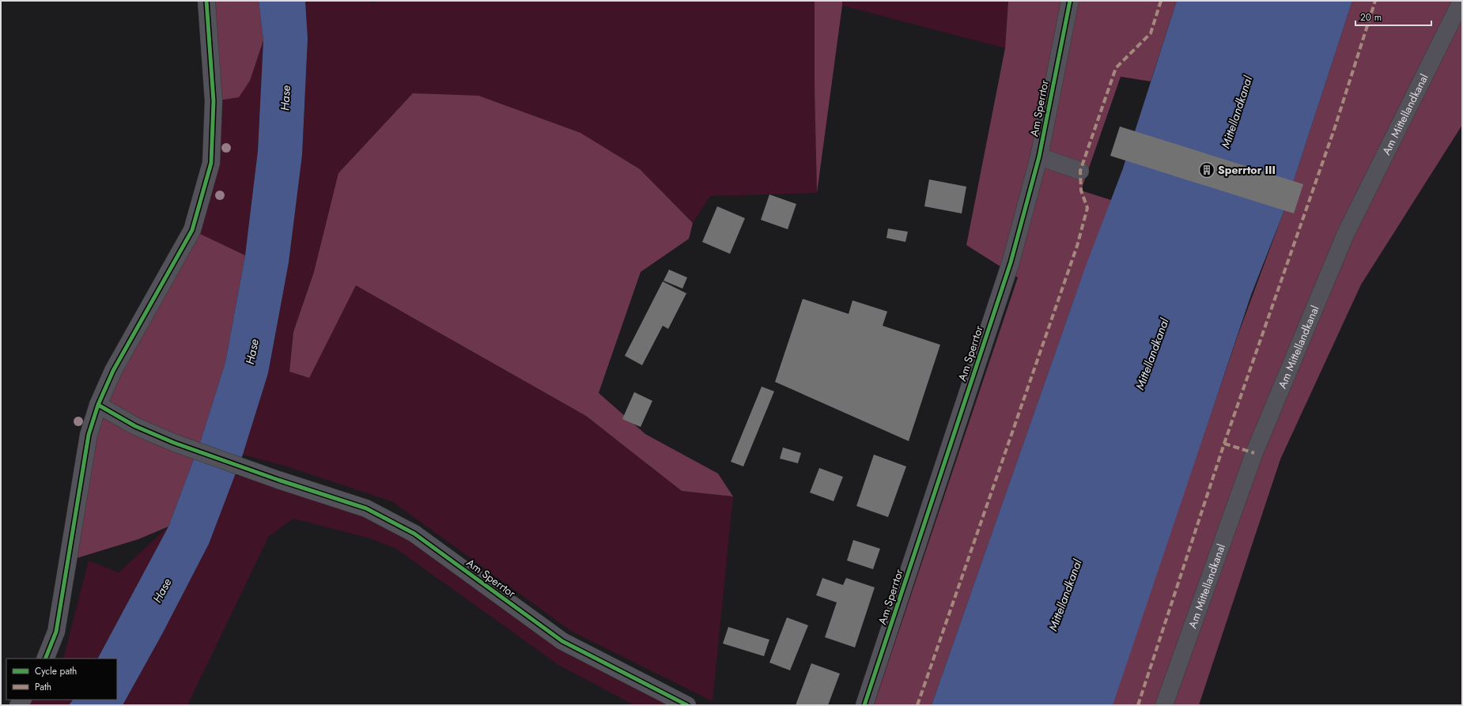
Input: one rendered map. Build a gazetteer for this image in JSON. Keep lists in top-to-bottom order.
{
  "streets": {
    "street": ["Am Sperrtor", "Am Mittellandkanal"]
  },
  "water": ["Hase", "Mittellandkanal"],
  "places": {
    "building": ["Sperrtor III"]
  },
  "legend": ["Cycle path", "Path"],
  "scale_bar": "20 m"
}
